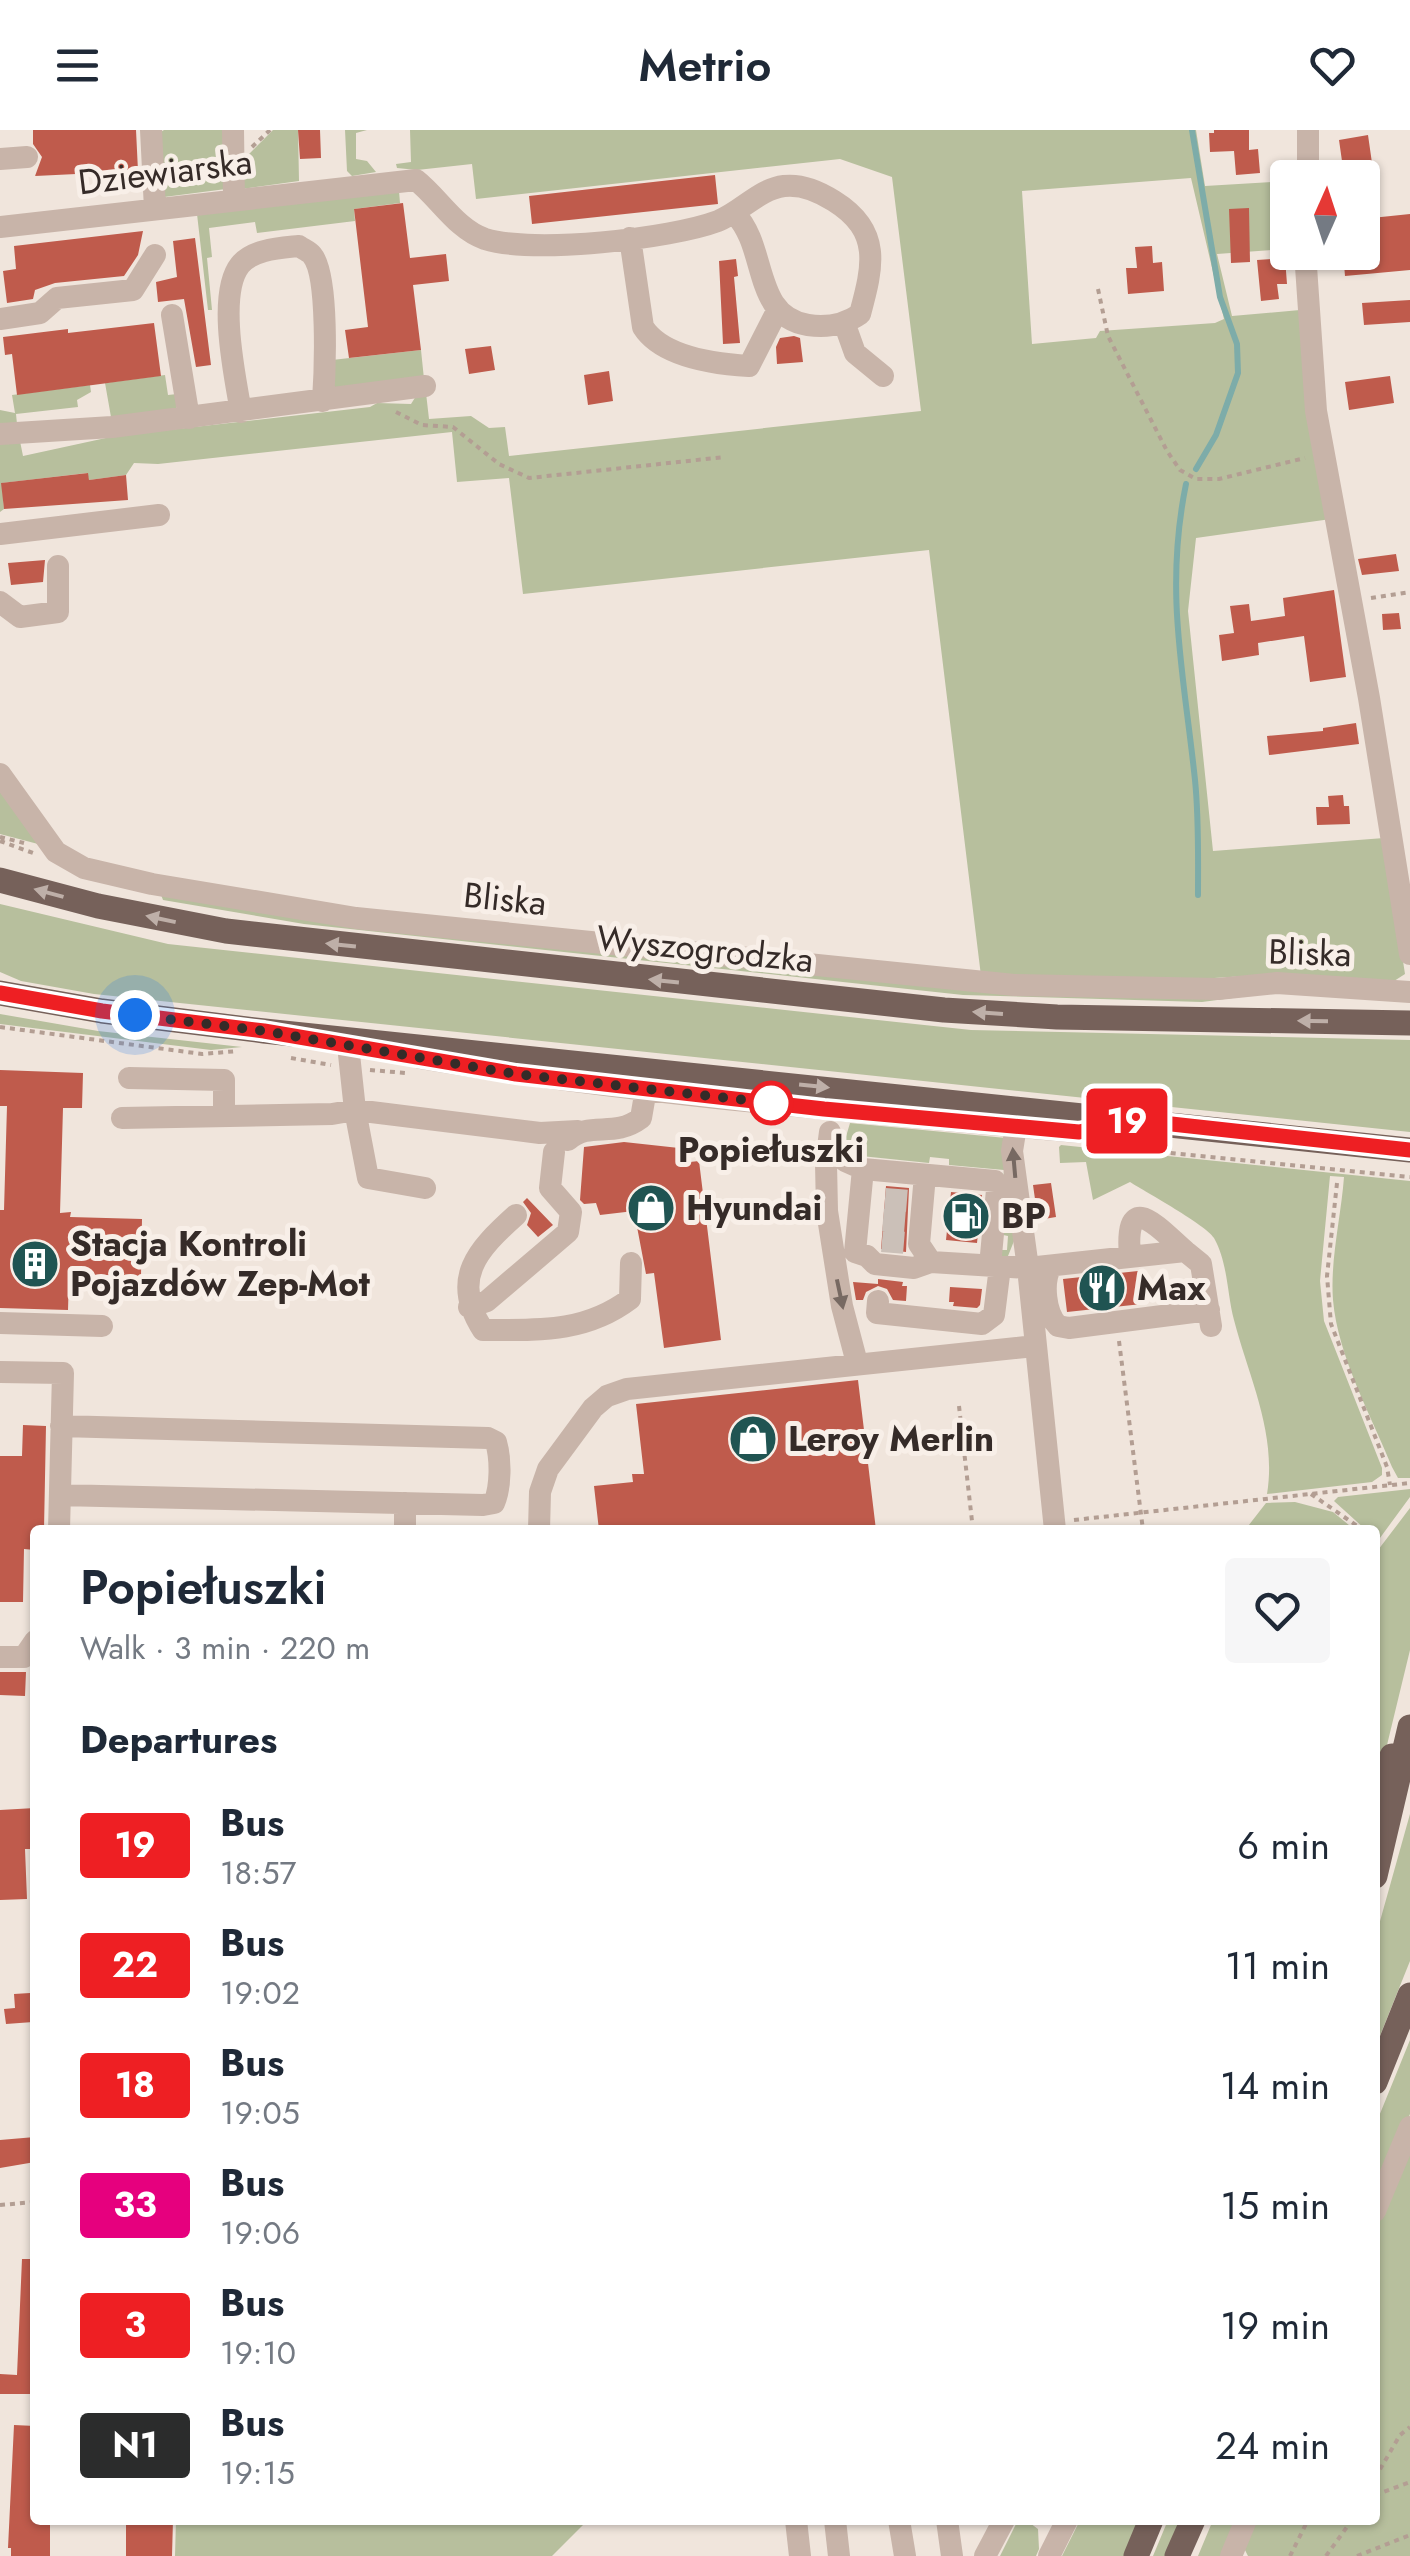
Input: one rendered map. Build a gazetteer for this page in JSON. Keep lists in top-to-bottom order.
{
  "streets": {
    "main road": ["Wyszogrodzka"],
    "street": ["Dziewiarska", "Bliska"]
  },
  "places": {
    "other": ["Popiełuszki"],
    "shop": ["Hyundai", "Leroy Merlin"],
    "fuel station": ["BP"],
    "building": ["Stacja Kontroli Pojazdów Zep-Mot"],
    "restaurant": ["Max"]
  },
  "lines": ["bus line 19"],
  "north": "top",
  "page": {
    "header": "Metrio",
    "on_map": "19",
    "heading": [
      ["Popiełuszki", "Walk · 3 min · 220 m"],
      "Departures"
    ],
    "list": [
      {
        "mark": "19",
        "name": "Bus",
        "note": "18:57",
        "value": "6 min"
      },
      {
        "mark": "22",
        "name": "Bus",
        "note": "19:02",
        "value": "11 min"
      },
      {
        "mark": "18",
        "name": "Bus",
        "note": "19:05",
        "value": "14 min"
      },
      {
        "mark": "33",
        "name": "Bus",
        "note": "19:06",
        "value": "15 min"
      },
      {
        "mark": "3",
        "name": "Bus",
        "note": "19:10",
        "value": "19 min"
      },
      {
        "mark": "N1",
        "name": "Bus",
        "note": "19:15",
        "value": "24 min"
      }
    ]
  }
}
